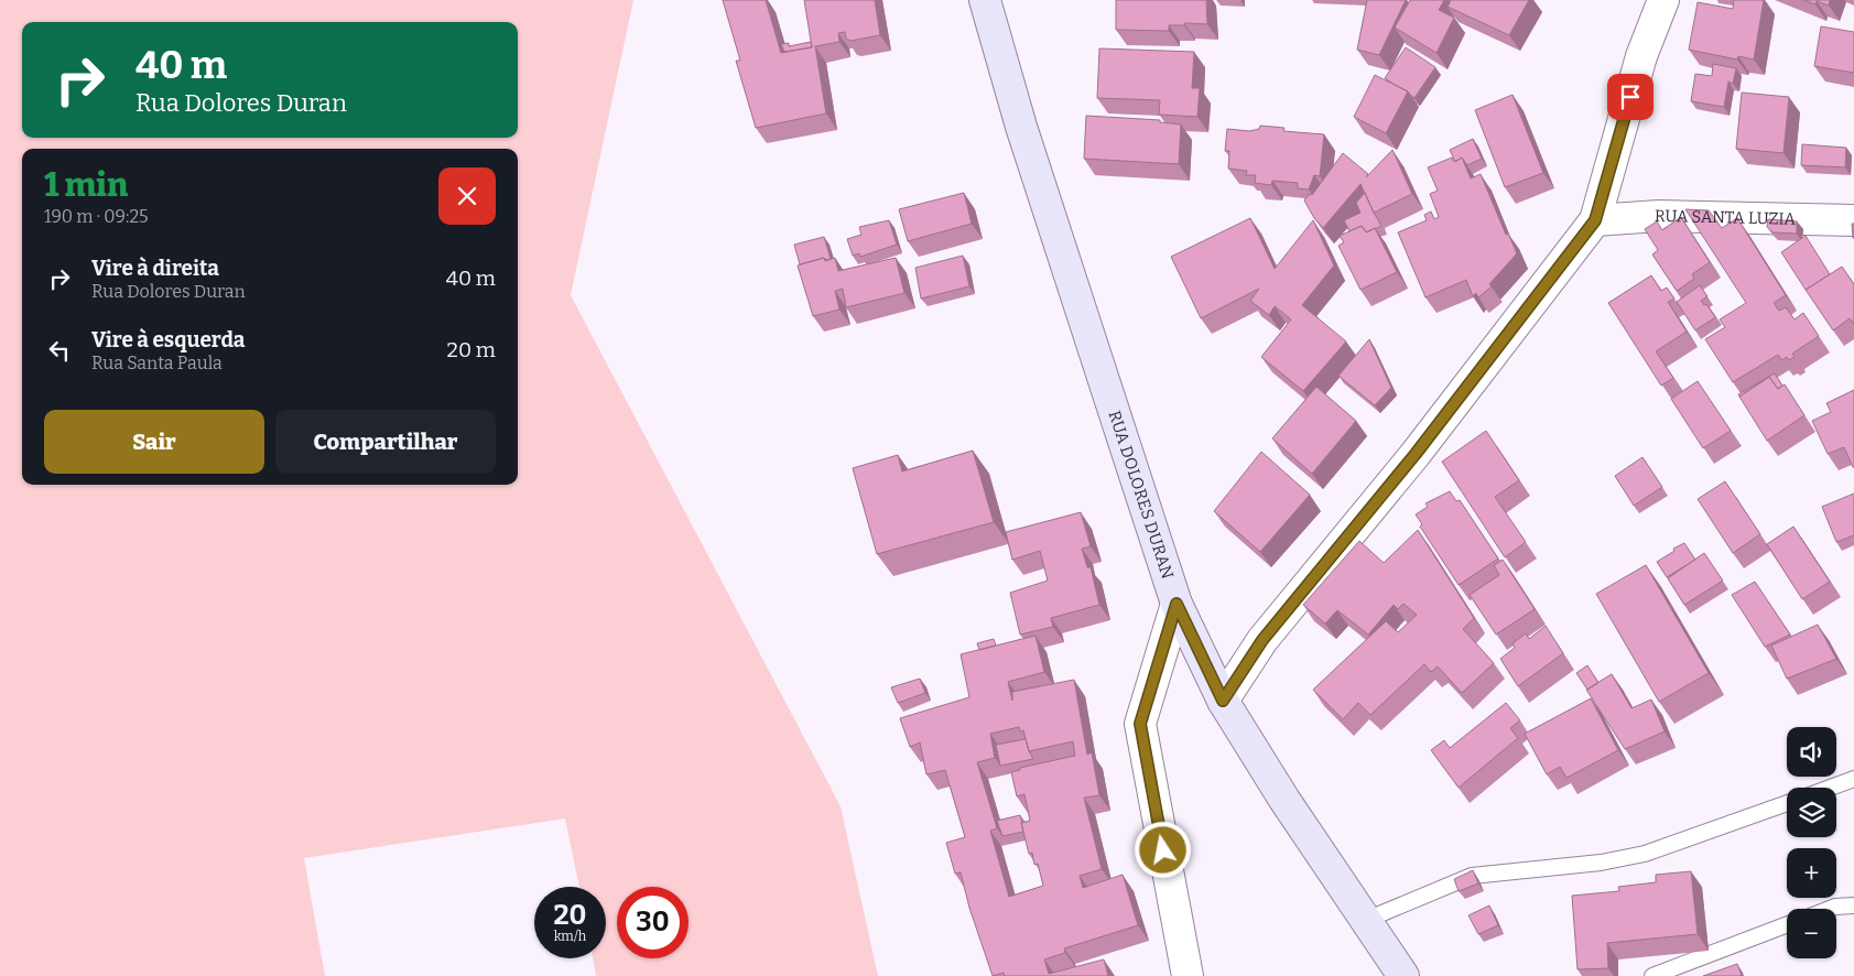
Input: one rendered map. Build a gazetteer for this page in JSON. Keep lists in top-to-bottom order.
{
  "streets": {
    "street": ["RUA SANTA LUZIA", "RUA DOLORES DURAN"]
  },
  "page": {
    "turn": ["40 m", "Rua Dolores Duran"],
    "heading": ["1 min", "190 m · 09:25"],
    "list": [
      {
        "name": "Vire à direita",
        "note": "Rua Dolores Duran",
        "value": "40 m"
      },
      {
        "name": "Vire à esquerda",
        "note": "Rua Santa Paula",
        "value": "20 m"
      }
    ],
    "buttons": ["Sair", "Compartilhar"],
    "map_buttons": ["+", "−"],
    "speed": "20 km/h",
    "limit": "30"
  }
}
